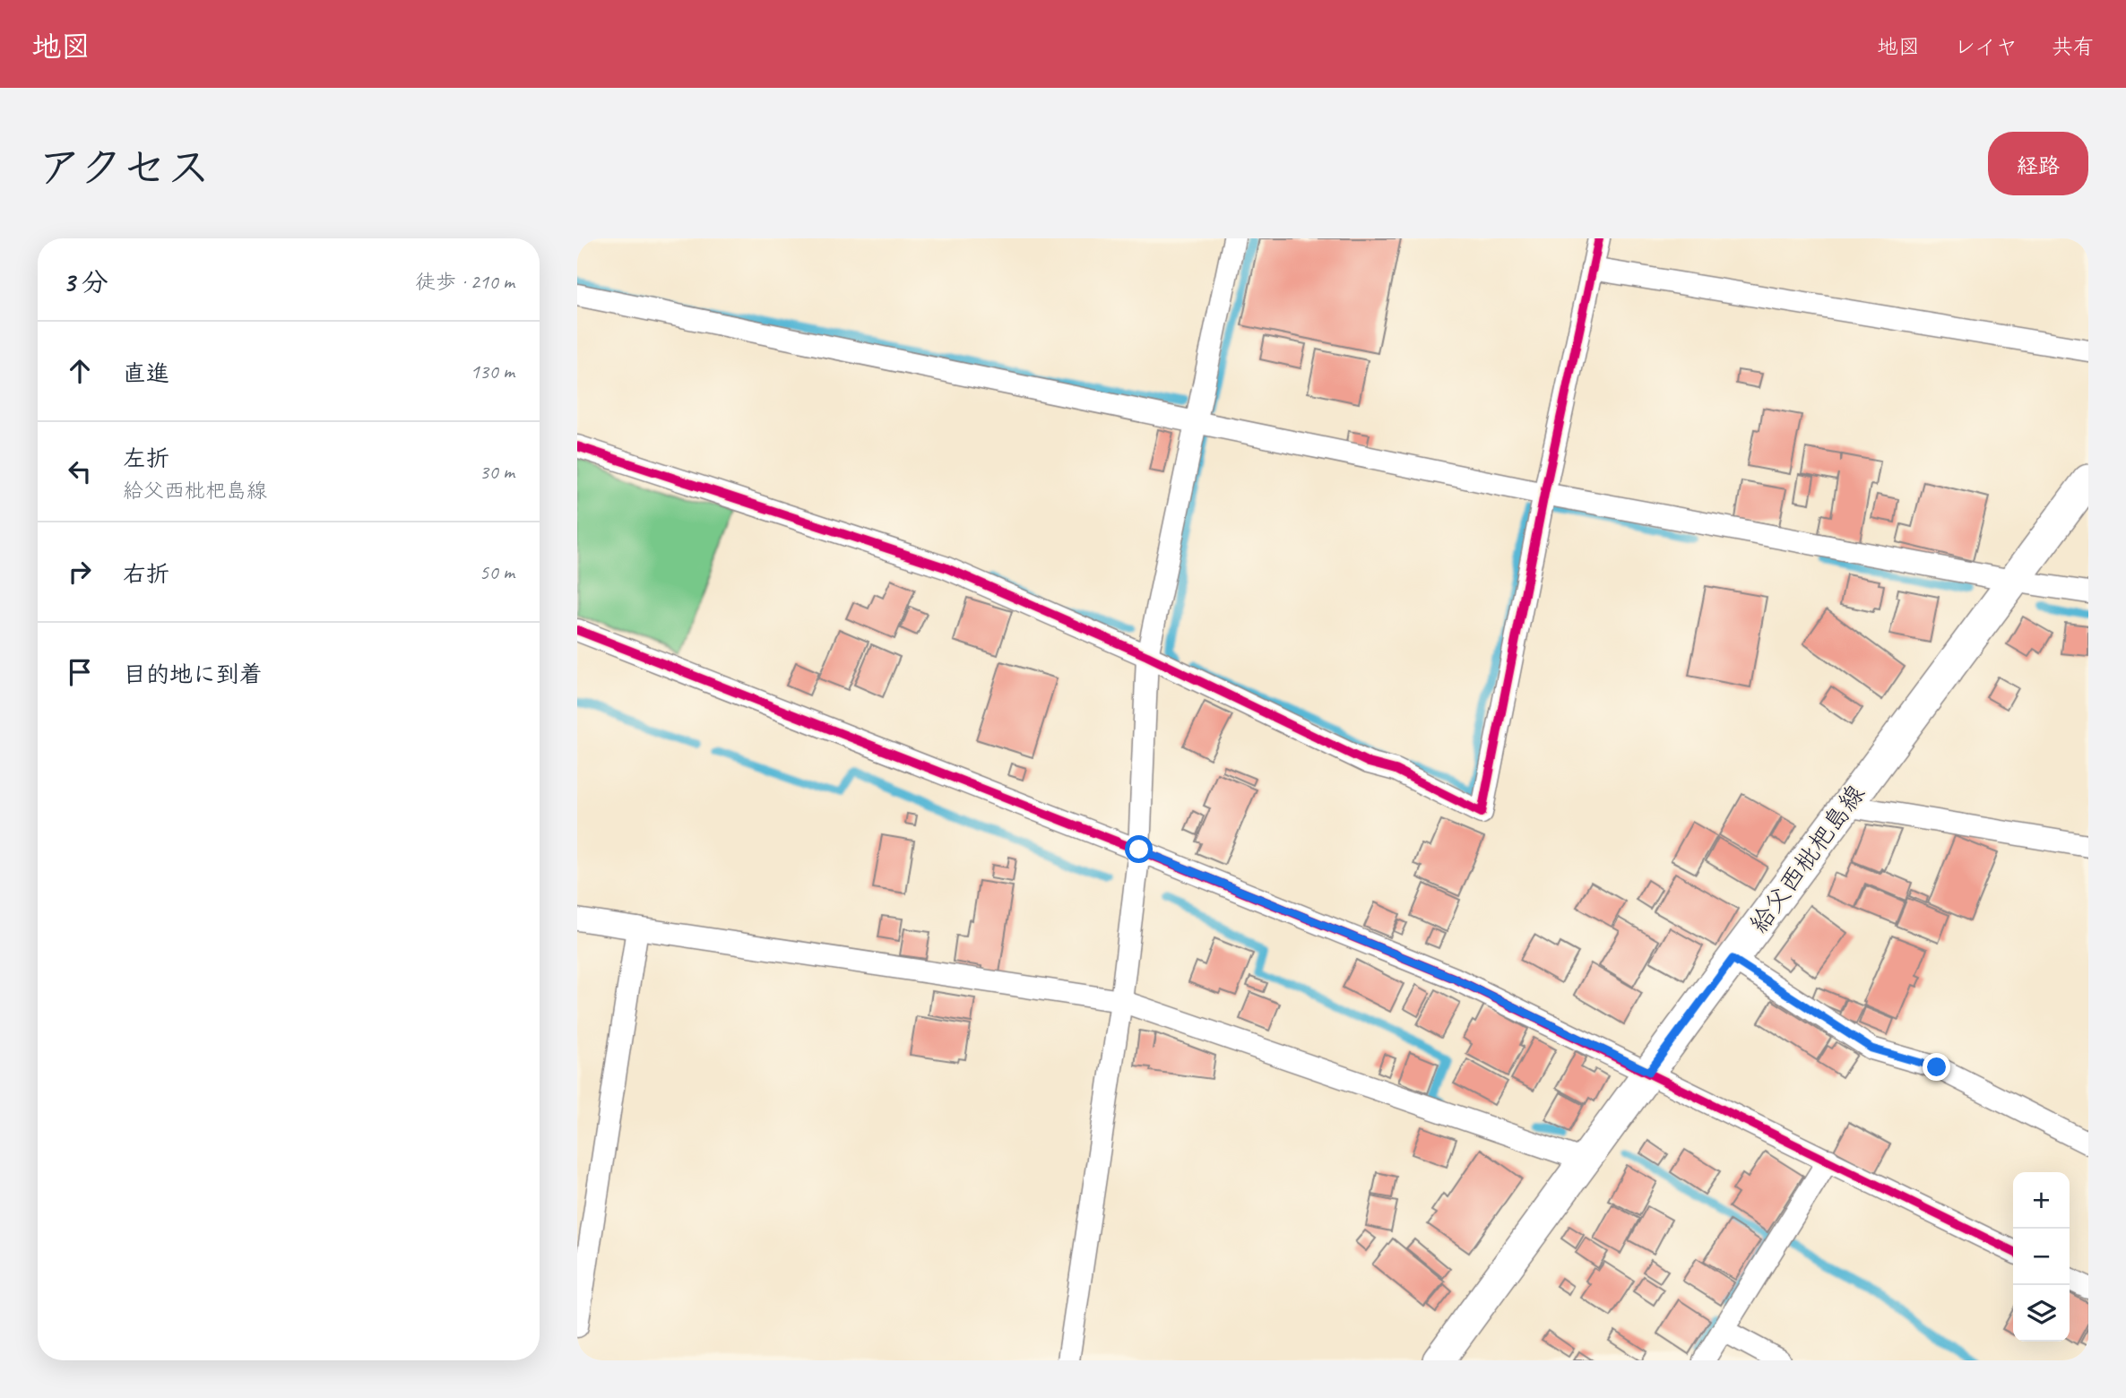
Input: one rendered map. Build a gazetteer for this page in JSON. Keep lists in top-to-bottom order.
{
  "streets": {
    "main road": ["給父西枇杷島線"]
  },
  "page": {
    "header": "地図",
    "nav": ["地図", "レイヤ", "共有"],
    "title": "アクセス",
    "buttons": "経路",
    "heading": ["3 分", "徒歩 · 210 m"],
    "list": [
      ["直進", "130 m"],
      ["左折", "給父西枇杷島線", "30 m"],
      ["右折", "50 m"],
      "目的地に到着"
    ],
    "map_buttons": ["+", "−"]
  }
}
